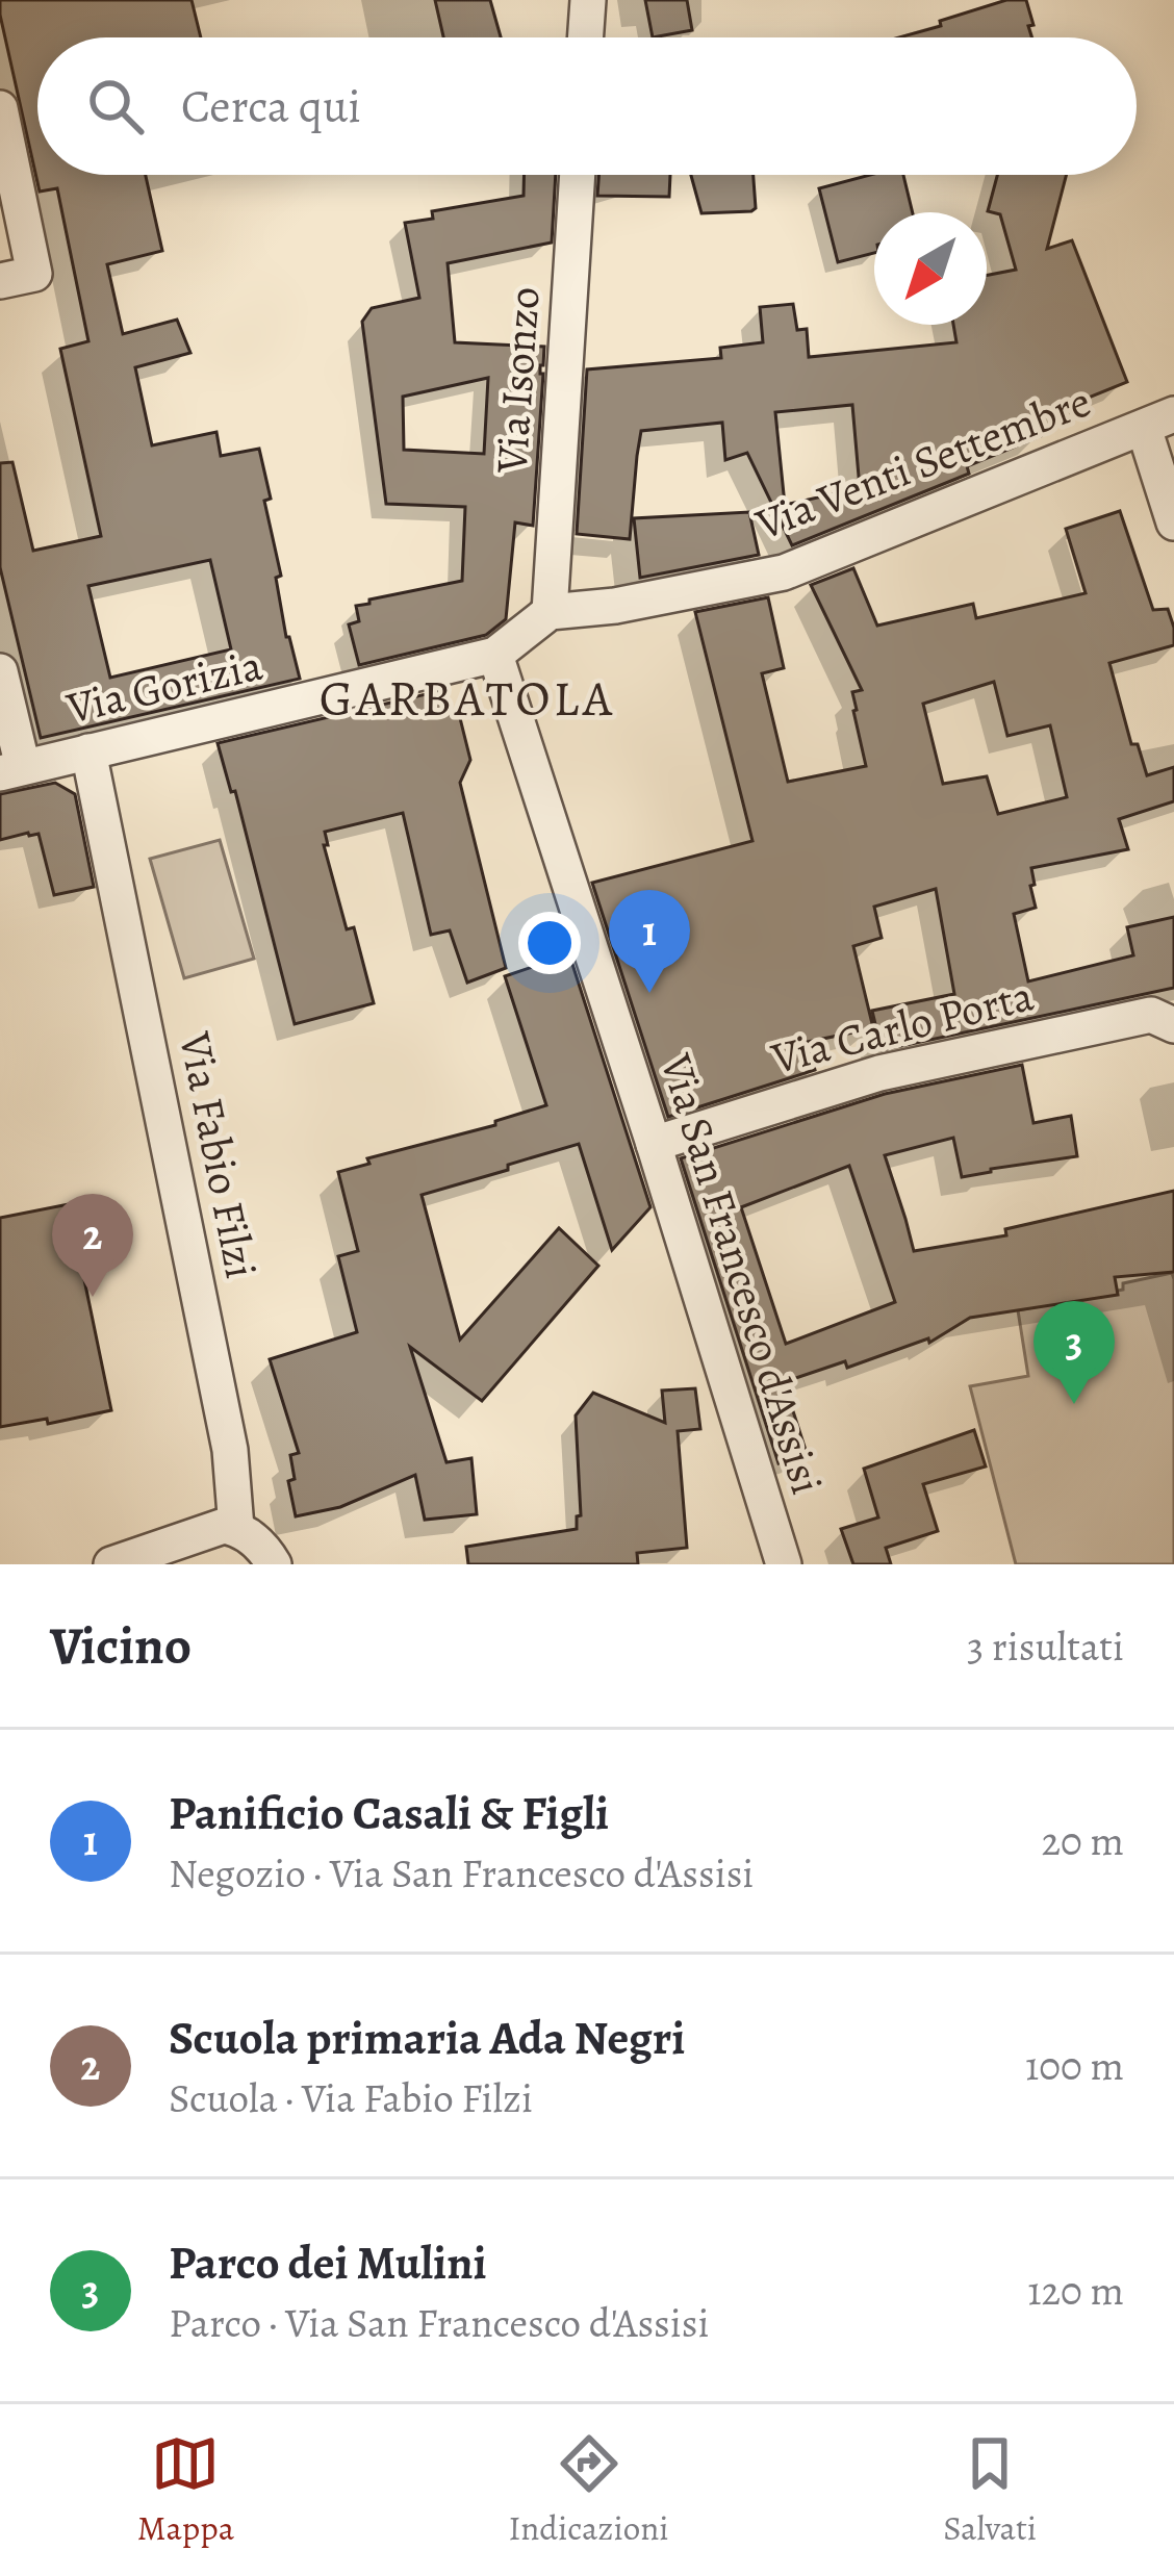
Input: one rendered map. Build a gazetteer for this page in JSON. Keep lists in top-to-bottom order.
{
  "streets": {
    "street": [
      "Via Isonzo",
      "Via Venti Settembre",
      "Via Gorizia",
      "Via Carlo Porta",
      "Via Fabio Filzi",
      "Via San Francesco d'Assisi"
    ]
  },
  "crossings": [
    ["Via Isonzo", "Via Venti Settembre"],
    ["Via Gorizia", "Via Fabio Filzi"],
    ["Via Gorizia", "Via San Francesco d'Assisi"],
    ["Via Carlo Porta", "Via San Francesco d'Assisi"]
  ],
  "districts": ["GARBATOLA"],
  "north": "bottom left",
  "page": {
    "search": "Cerca qui",
    "pins": ["1", "2", "3"],
    "heading": ["Vicino", "3 risultati"],
    "list": [
      {
        "mark": "1",
        "name": "Panificio Casali & Figli",
        "note": "Negozio · Via San Francesco d'Assisi",
        "value": "20 m"
      },
      {
        "mark": "2",
        "name": "Scuola primaria Ada Negri",
        "note": "Scuola · Via Fabio Filzi",
        "value": "100 m"
      },
      {
        "mark": "3",
        "name": "Parco dei Mulini",
        "note": "Parco · Via San Francesco d'Assisi",
        "value": "120 m"
      }
    ],
    "nav": ["Mappa", "Indicazioni", "Salvati"]
  }
}
